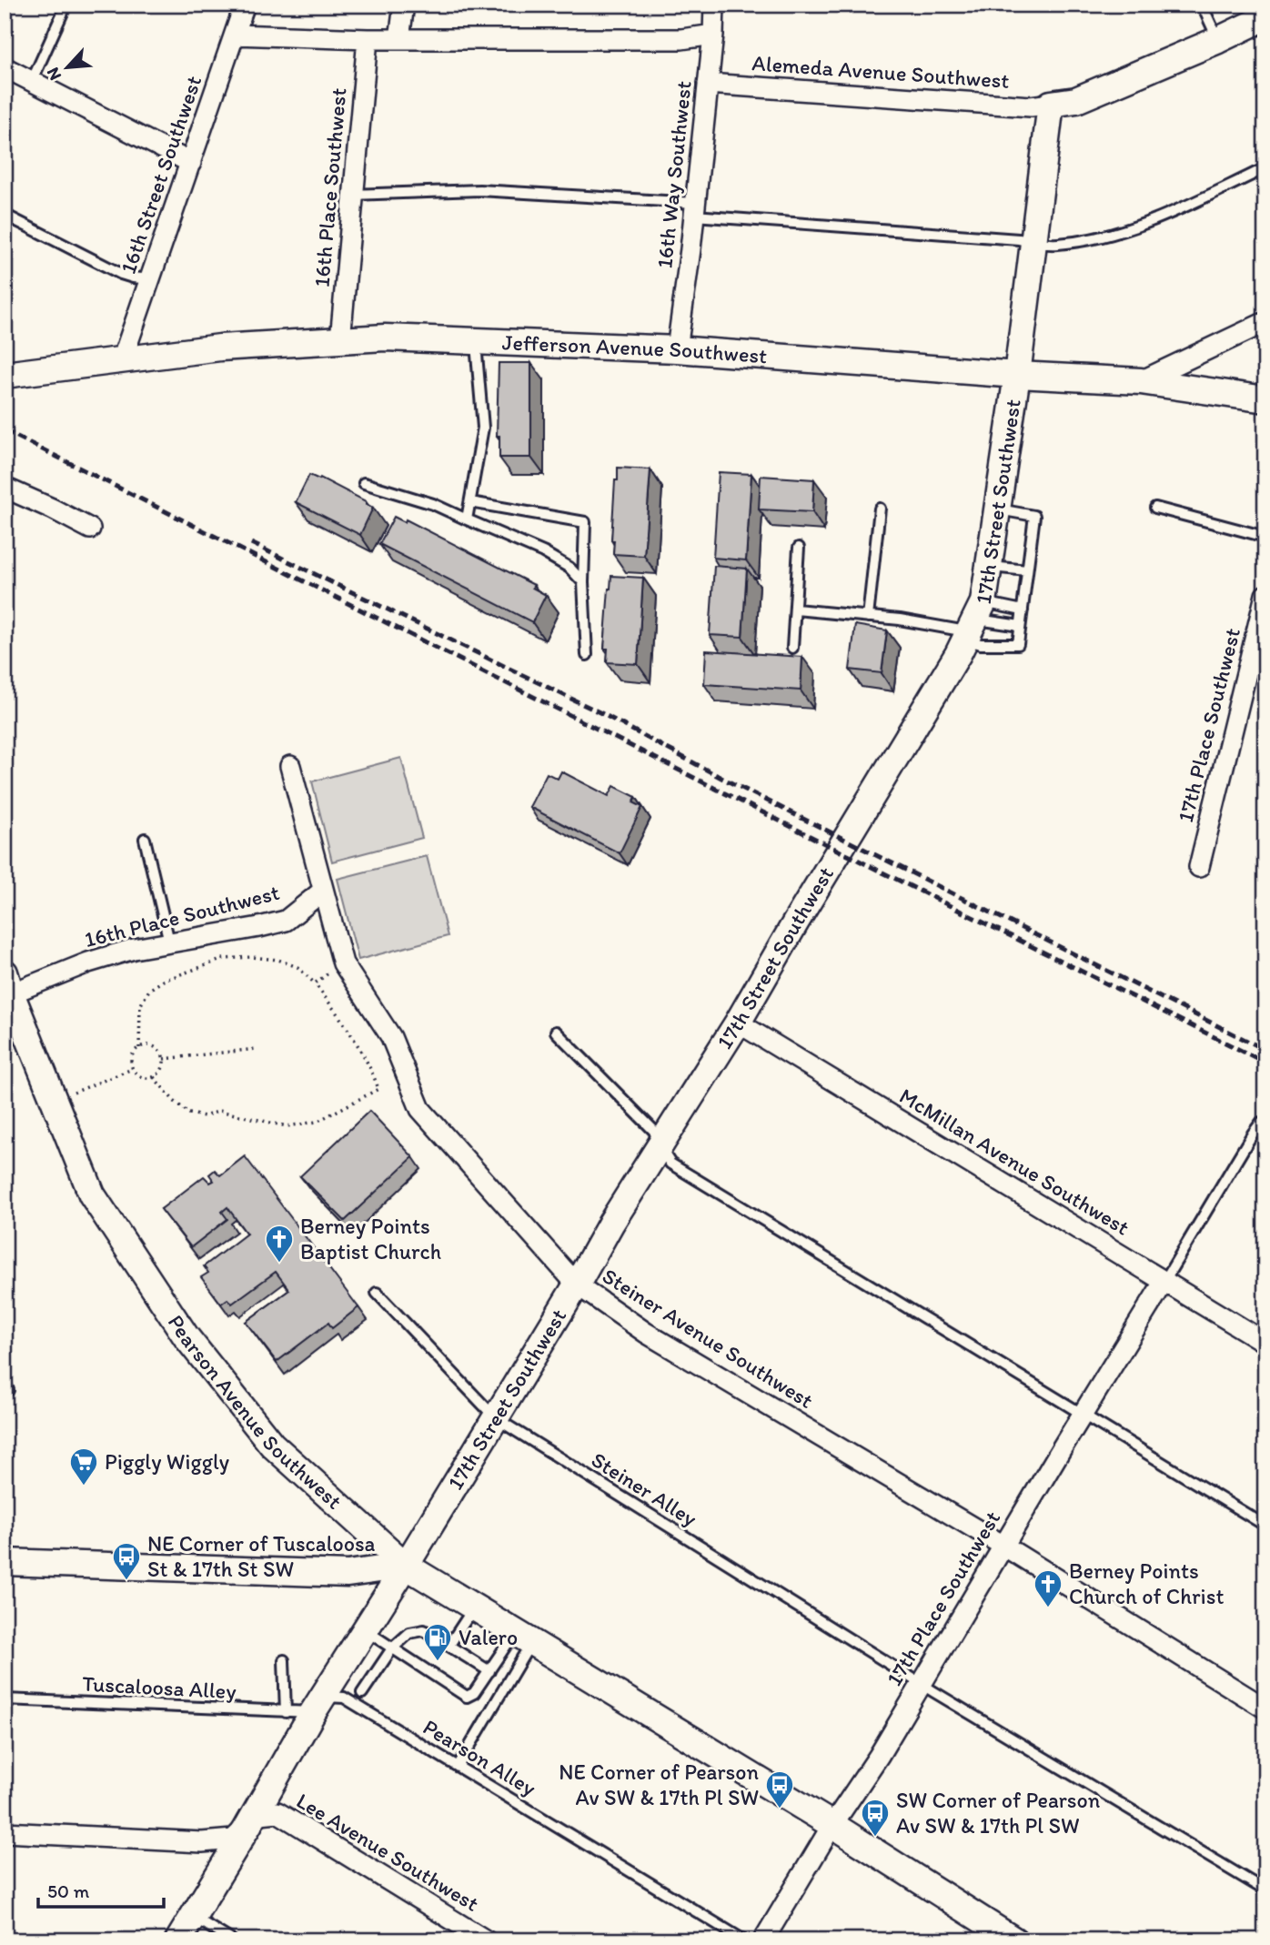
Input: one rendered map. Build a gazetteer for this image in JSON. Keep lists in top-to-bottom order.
{
  "streets": {
    "street": [
      "Alemeda Avenue Southwest",
      "16th Street Southwest",
      "16th Way Southwest",
      "16th Place Southwest",
      "Jefferson Avenue Southwest",
      "17th Street Southwest",
      "17th Place Southwest",
      "McMillan Avenue Southwest",
      "Steiner Avenue Southwest",
      "Pearson Avenue Southwest",
      "Lee Avenue Southwest"
    ],
    "lane": ["Steiner Alley", "Tuscaloosa Alley", "Pearson Alley"]
  },
  "crossings": [
    ["Alemeda Avenue Southwest", "16th Way Southwest"],
    ["Alemeda Avenue Southwest", "17th Street Southwest"],
    ["16th Street Southwest", "Jefferson Avenue Southwest"],
    ["16th Way Southwest", "Jefferson Avenue Southwest"],
    ["16th Place Southwest", "Jefferson Avenue Southwest"],
    ["16th Place Southwest", "Steiner Avenue Southwest"],
    ["16th Place Southwest", "Pearson Avenue Southwest"],
    ["Jefferson Avenue Southwest", "17th Street Southwest"],
    ["17th Street Southwest", "McMillan Avenue Southwest"],
    ["17th Street Southwest", "Steiner Avenue Southwest"],
    ["17th Street Southwest", "Pearson Avenue Southwest"],
    ["17th Street Southwest", "Steiner Alley"],
    ["17th Street Southwest", "Tuscaloosa Alley"],
    ["17th Street Southwest", "Pearson Alley"],
    ["17th Street Southwest", "Lee Avenue Southwest"],
    ["17th Place Southwest", "McMillan Avenue Southwest"],
    ["17th Place Southwest", "Steiner Avenue Southwest"],
    ["17th Place Southwest", "Pearson Avenue Southwest"],
    ["17th Place Southwest", "Steiner Alley"],
    ["Tuscaloosa Alley", "Pearson Alley"]
  ],
  "places": {
    "church": ["Berney Points Baptist Church", "Berney Points Church of Christ"],
    "supermarket": ["Piggly Wiggly"],
    "bus stop": ["NE Corner of Tuscaloosa St & 17th St SW", "NE Corner of Pearson Av SW & 17th Pl SW", "SW Corner of Pearson Av SW & 17th Pl SW"],
    "fuel station": ["Valero"]
  },
  "scale_bar": "50 m",
  "north": "bottom left"
}
